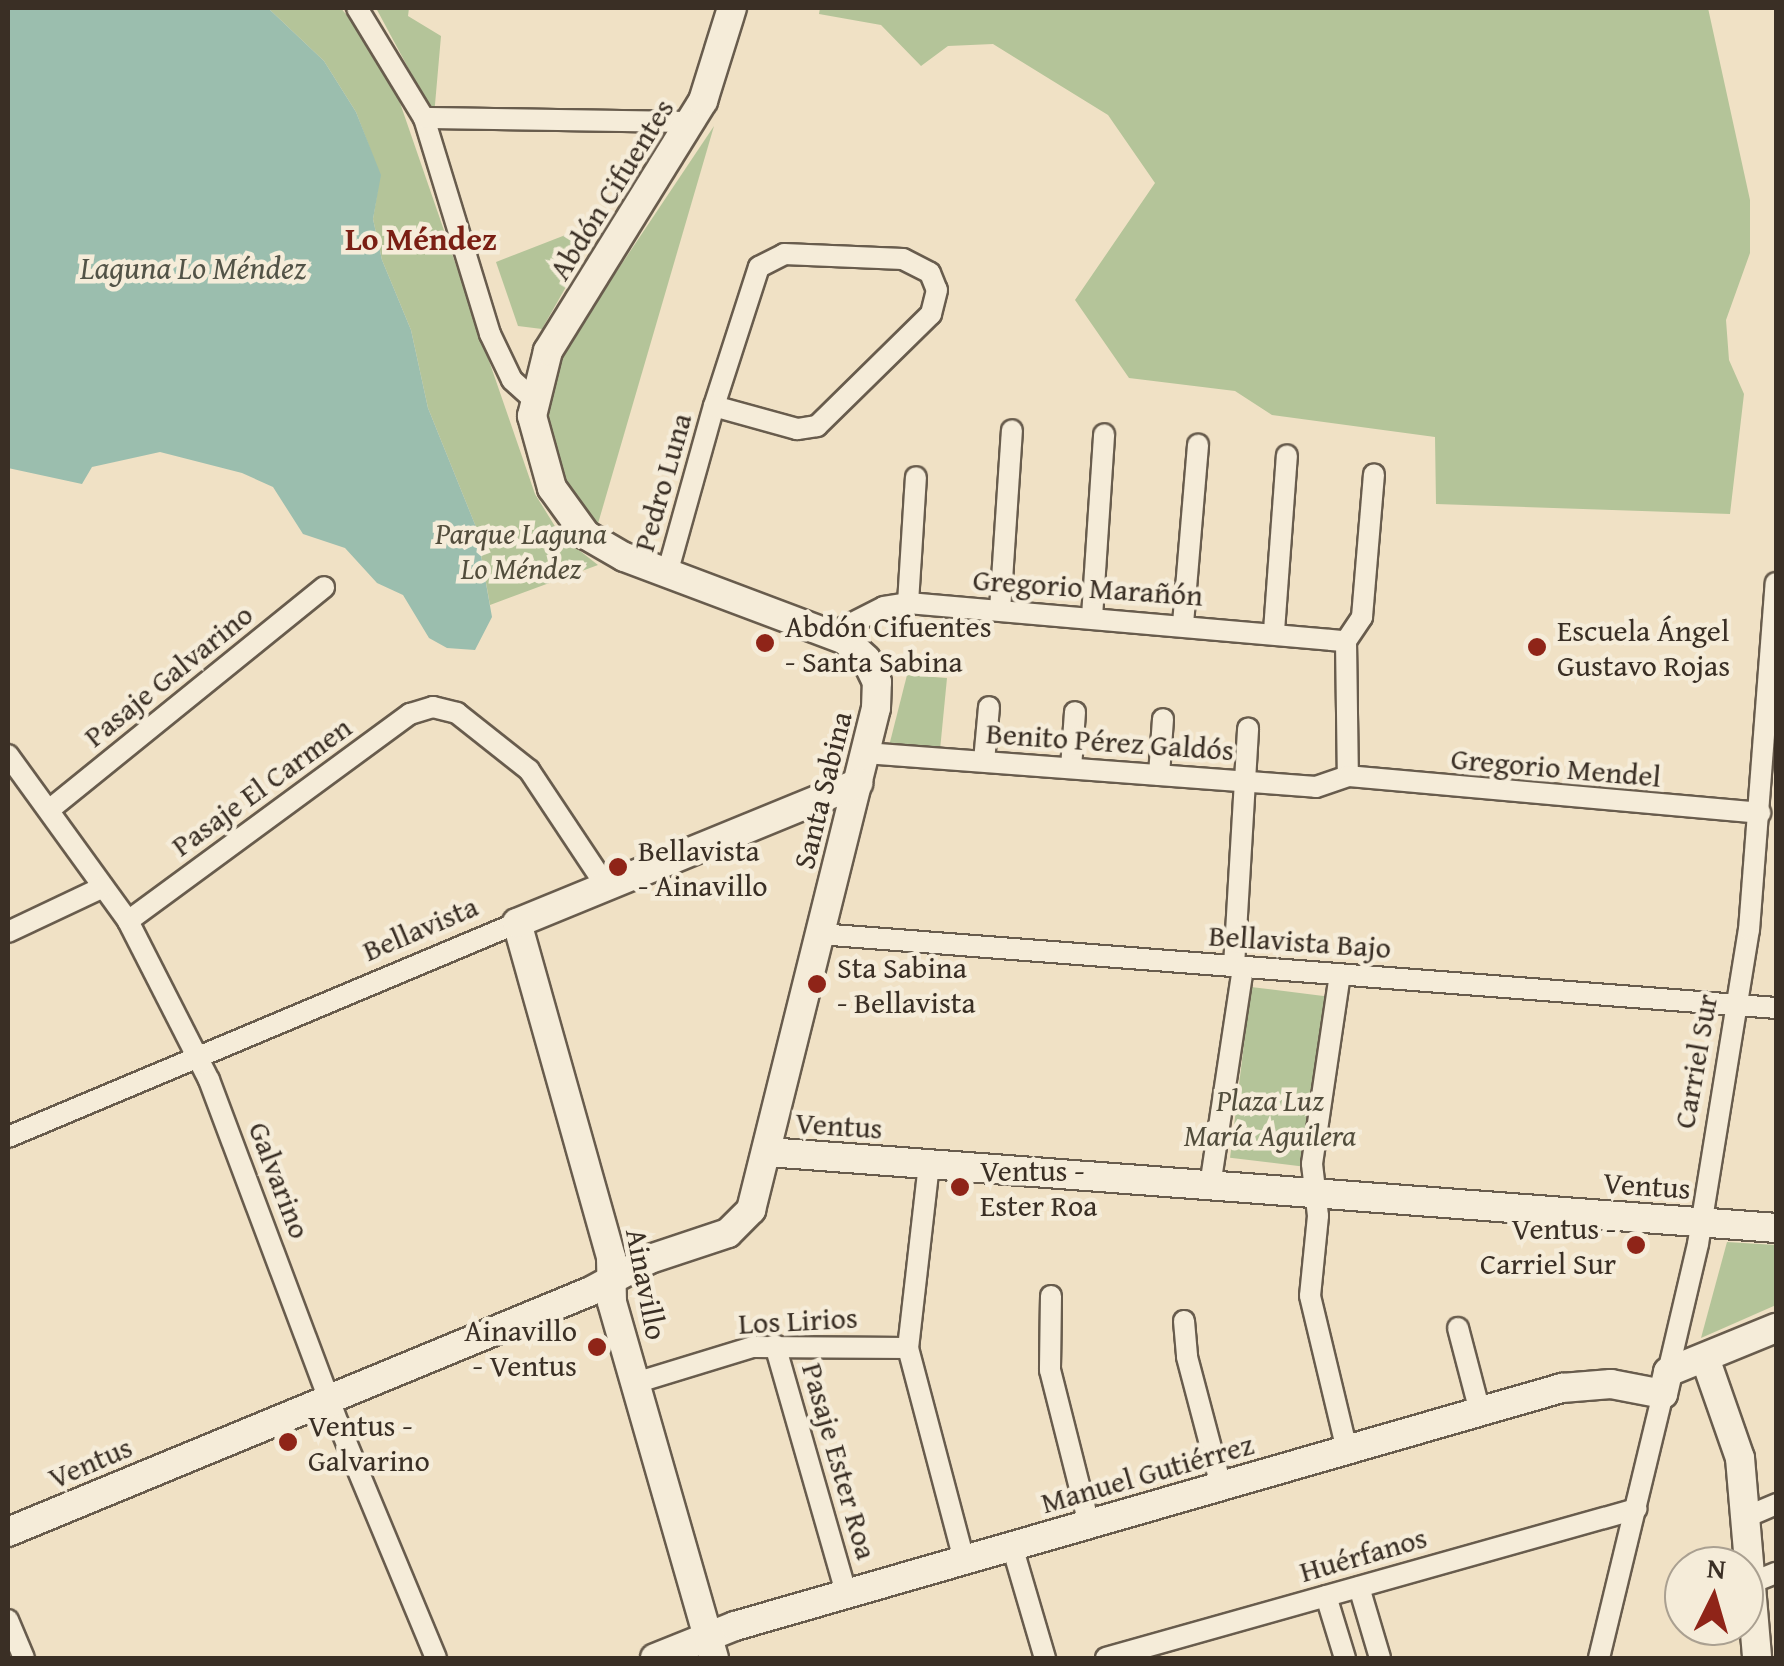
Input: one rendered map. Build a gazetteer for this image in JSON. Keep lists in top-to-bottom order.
{
  "streets": {
    "street": [
      "Abdón Cifuentes",
      "Pedro Luna",
      "Gregorio Marañón",
      "Pasaje Galvarino",
      "Benito Pérez Galdós",
      "Gregorio Mendel",
      "Pasaje El Carmen",
      "Santa Sabina",
      "Bellavista",
      "Bellavista Bajo",
      "Carriel Sur",
      "Ventus",
      "Galvarino",
      "Ainavillo",
      "Los Lirios",
      "Pasaje Ester Roa",
      "Manuel Gutiérrez",
      "Huérfanos"
    ]
  },
  "crossings": [
    ["Abdón Cifuentes", "Santa Sabina"],
    ["Pedro Luna", "Santa Sabina"],
    ["Gregorio Marañón", "Santa Sabina"],
    ["Pasaje Galvarino", "Galvarino"],
    ["Benito Pérez Galdós", "Gregorio Mendel"],
    ["Benito Pérez Galdós", "Santa Sabina"],
    ["Gregorio Mendel", "Carriel Sur"],
    ["Pasaje El Carmen", "Bellavista"],
    ["Pasaje El Carmen", "Galvarino"],
    ["Santa Sabina", "Bellavista"],
    ["Santa Sabina", "Bellavista Bajo"],
    ["Santa Sabina", "Ventus"],
    ["Bellavista", "Galvarino"],
    ["Bellavista", "Ainavillo"],
    ["Bellavista Bajo", "Carriel Sur"],
    ["Carriel Sur", "Ventus"],
    ["Carriel Sur", "Manuel Gutiérrez"],
    ["Carriel Sur", "Huérfanos"],
    ["Ventus", "Galvarino"],
    ["Ventus", "Ainavillo"],
    ["Ainavillo", "Los Lirios"],
    ["Ainavillo", "Manuel Gutiérrez"],
    ["Los Lirios", "Pasaje Ester Roa"],
    ["Pasaje Ester Roa", "Manuel Gutiérrez"]
  ],
  "districts": ["Lo Méndez"],
  "water": ["Laguna Lo Méndez"],
  "parks": ["Parque Laguna Lo Méndez", "Plaza Luz María Aguilera"],
  "places": [
    "Abdón Cifuentes - Santa Sabina",
    "Escuela Ángel Gustavo Rojas",
    "Bellavista - Ainavillo",
    "Sta Sabina - Bellavista",
    "Ventus - Ester Roa",
    "Ventus - Carriel Sur",
    "Ainavillo - Ventus",
    "Ventus - Galvarino"
  ],
  "north": "top"
}
